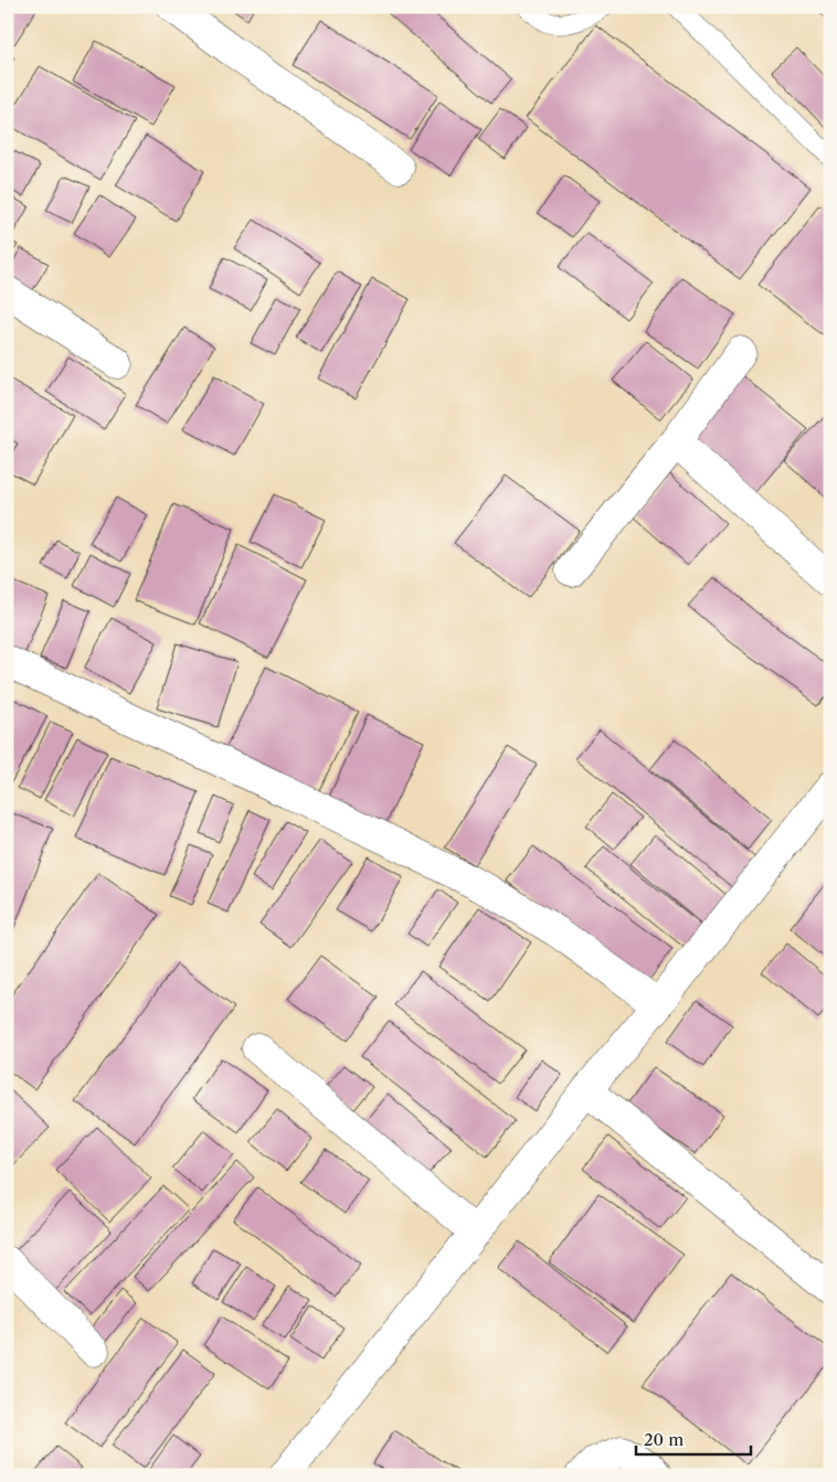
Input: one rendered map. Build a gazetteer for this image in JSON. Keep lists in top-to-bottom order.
{
  "scale_bar": "20 m"
}
